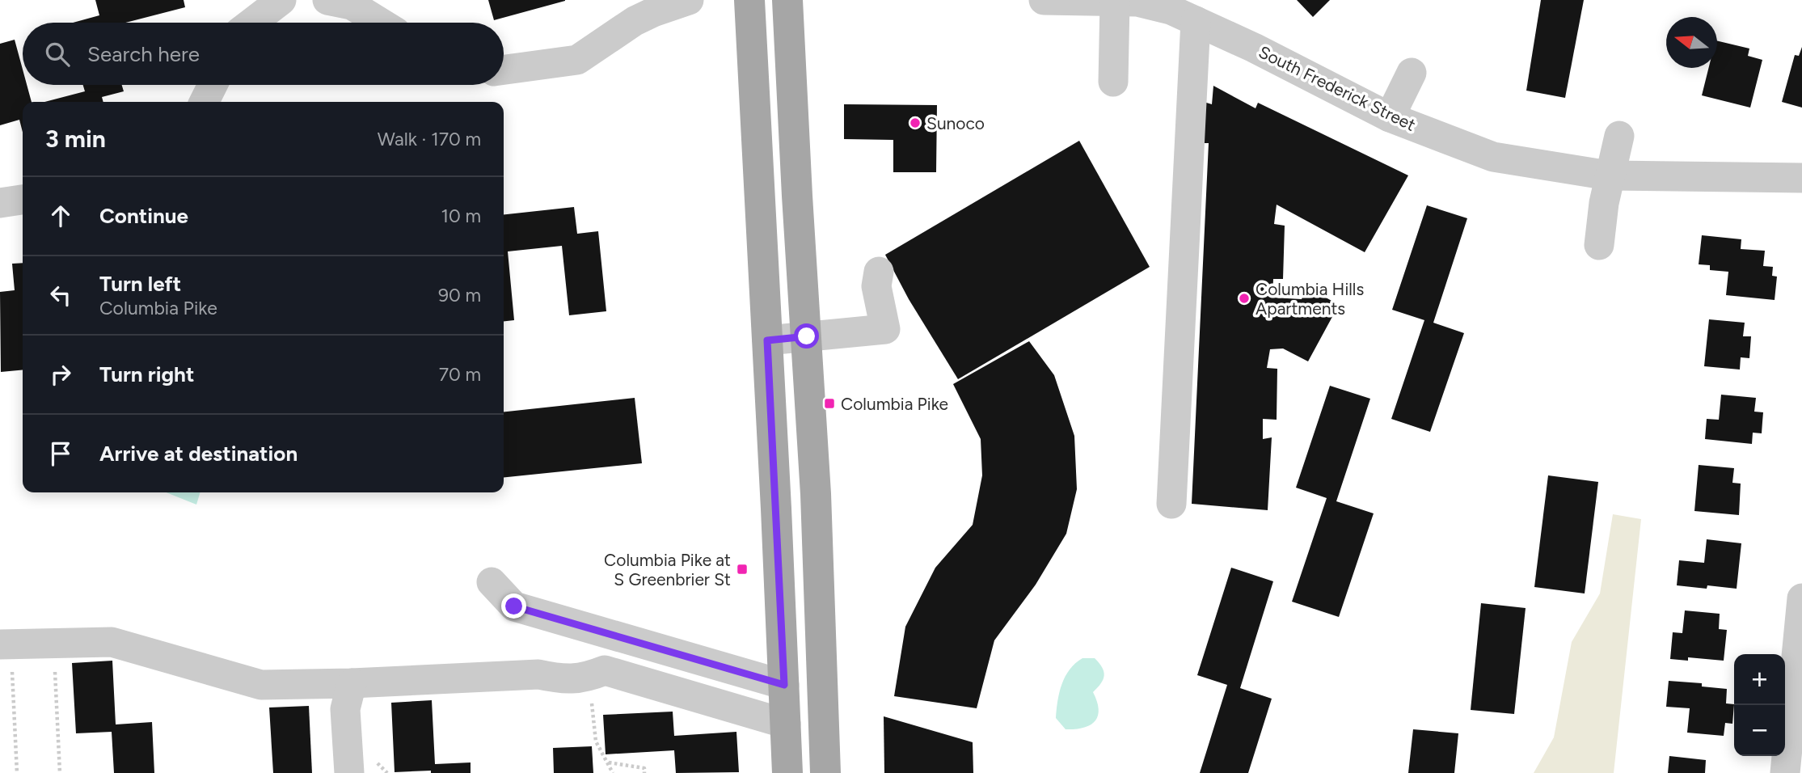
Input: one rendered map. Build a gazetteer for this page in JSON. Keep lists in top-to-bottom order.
{
  "streets": {
    "street": ["South Frederick Street"]
  },
  "places": {
    "other": ["Sunoco", "Columbia Hills Apartments"],
    "transit": ["Columbia Pike", "Columbia Pike at S Greenbrier St"]
  },
  "north": "left",
  "page": {
    "search": "Search here",
    "heading": ["3 min", "Walk · 170 m"],
    "list": [
      ["Continue", "10 m"],
      ["Turn left", "Columbia Pike", "90 m"],
      ["Turn right", "70 m"],
      "Arrive at destination"
    ],
    "map_buttons": ["+", "−"]
  }
}
